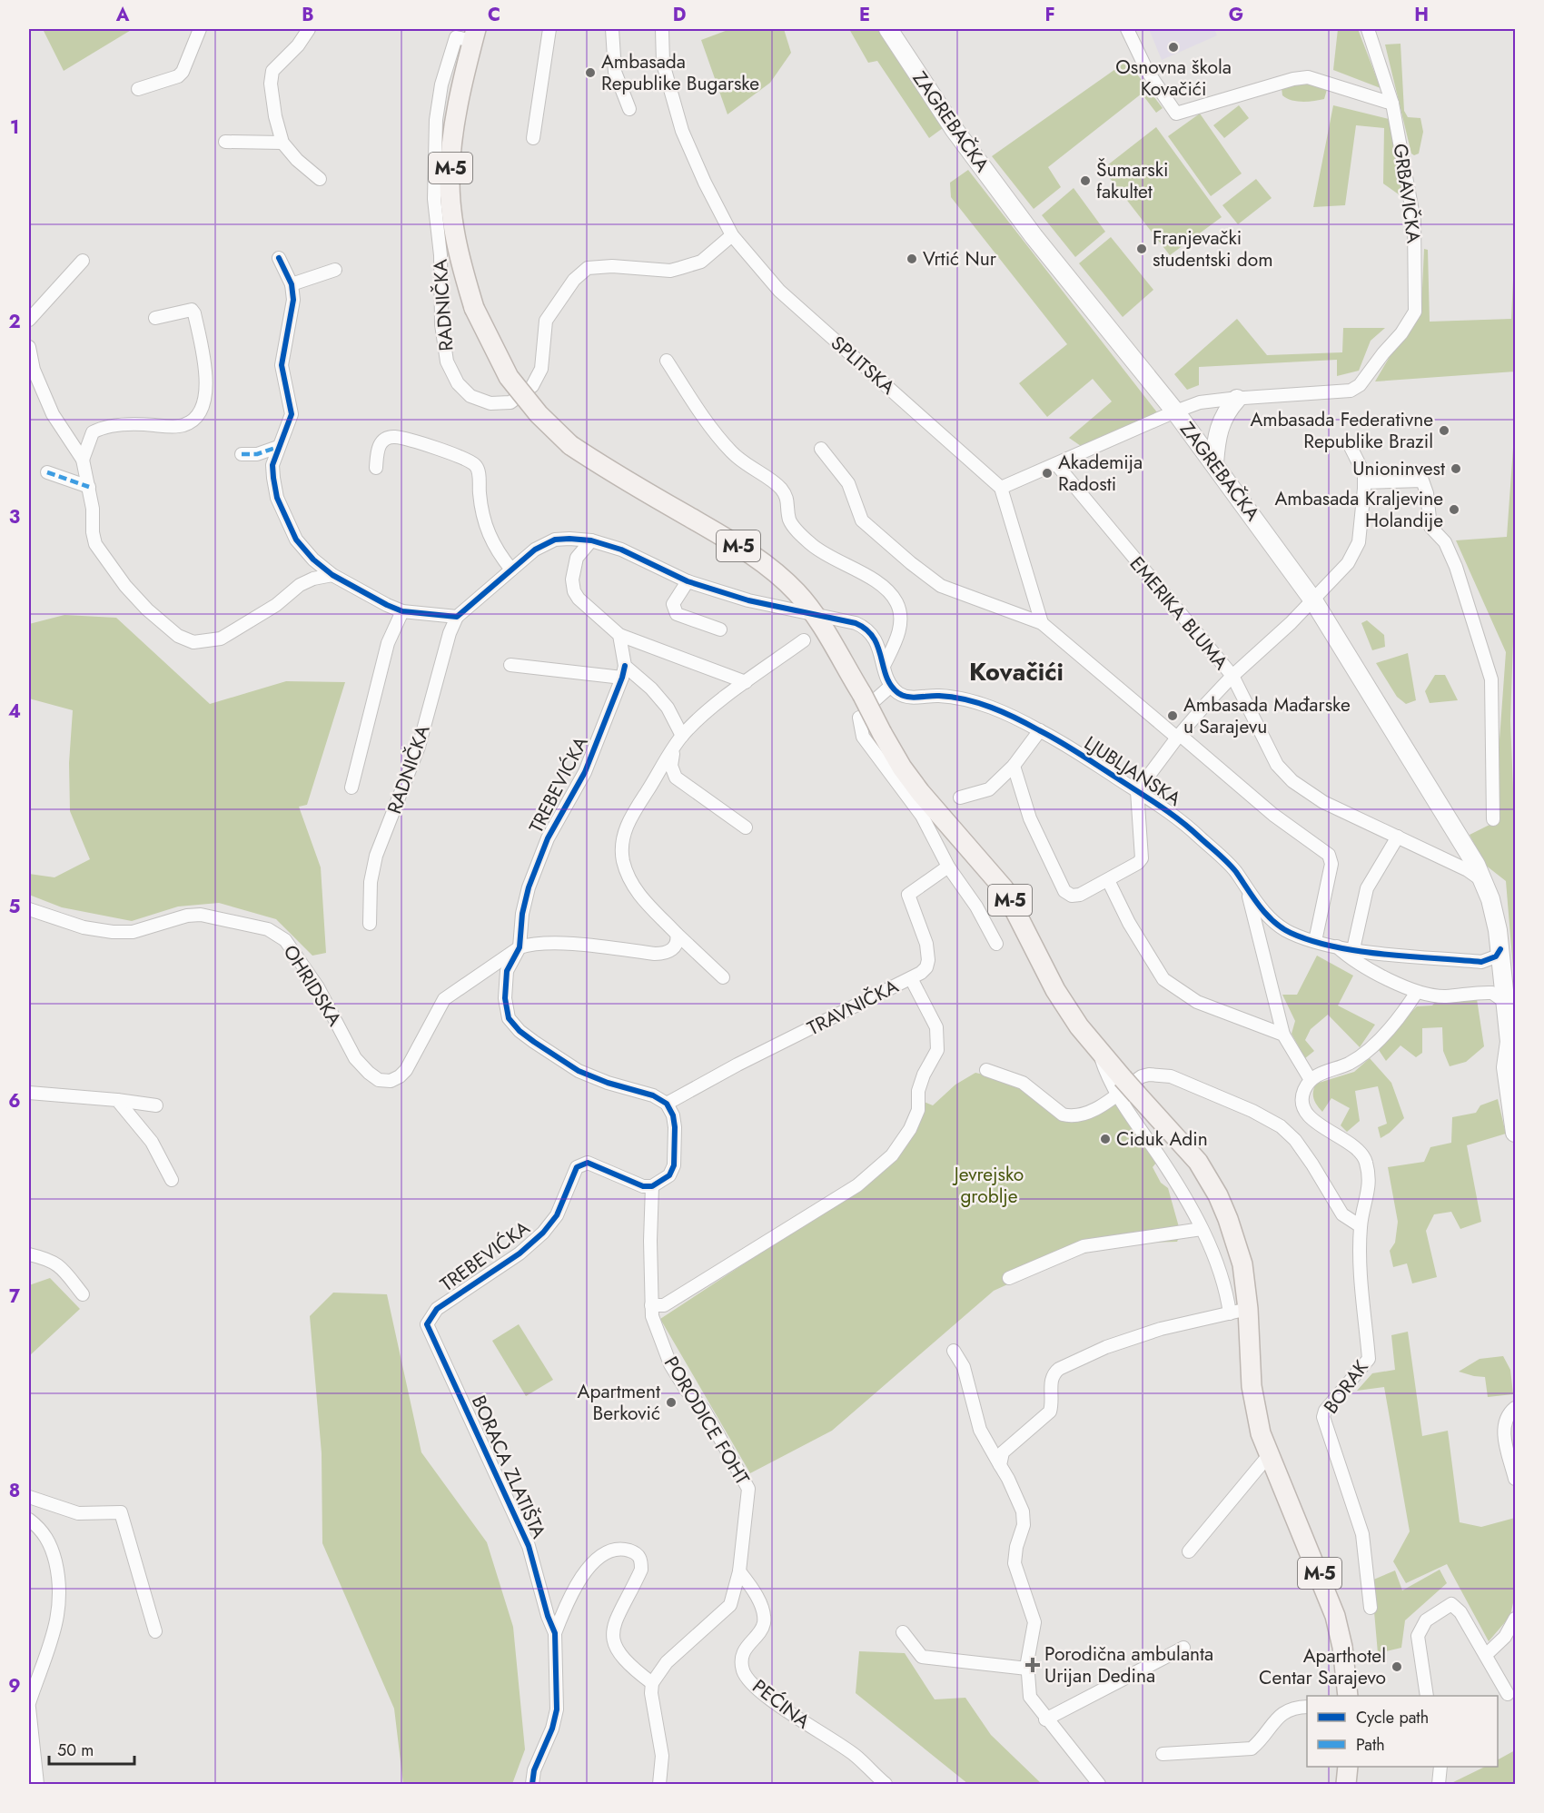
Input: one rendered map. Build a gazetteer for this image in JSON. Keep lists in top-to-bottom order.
{
  "streets": {
    "main road": ["ZAGREBAČKA", "M-5"],
    "street": [
      "GRBAVIČKA",
      "RADNIČKA",
      "SPLITSKA",
      "EMERIKA BLUMA",
      "LJUBLJANSKA",
      "TREBEVIĆKA",
      "OHRIDSKA",
      "TRAVNIČKA",
      "BORAK",
      "PORODICE FOHT",
      "BORACA ZLATIŠTA",
      "PEĆINA"
    ]
  },
  "crossings": [
    ["ZAGREBAČKA", "GRBAVIČKA"],
    ["ZAGREBAČKA", "EMERIKA BLUMA"],
    ["ZAGREBAČKA", "LJUBLJANSKA"],
    ["M-5", "RADNIČKA"],
    ["RADNIČKA", "SPLITSKA"],
    ["TREBEVIĆKA", "OHRIDSKA"],
    ["TREBEVIĆKA", "TRAVNIČKA"],
    ["TREBEVIĆKA", "PORODICE FOHT"],
    ["TREBEVIĆKA", "BORACA ZLATIŠTA"],
    ["PORODICE FOHT", "BORACA ZLATIŠTA"],
    ["PORODICE FOHT", "PEĆINA"]
  ],
  "districts": ["Kovačići"],
  "parks": ["Jevrejsko groblje"],
  "places": {
    "other": [
      "Osnovna škola Kovačići",
      "Ambasada Republike Bugarske",
      "Šumarski fakultet",
      "Franjevački studentski dom",
      "Vrtić Nur",
      "Ambasada Federativne Republike Brazil",
      "Unioninvest",
      "Akademija Radosti",
      "Ambasada Kraljevine Holandije",
      "Ambasada Mađarske u Sarajevu",
      "Ciduk Adin",
      "Apartment Berković",
      "Aparthotel Centar Sarajevo"
    ],
    "health": ["Porodična ambulanta Urijan Dedina"]
  },
  "legend": ["Cycle path", "Path"],
  "scale_bar": "50 m",
  "grid": {
    "columns": [
      "A",
      "B",
      "C",
      "D",
      "E",
      "F",
      "G",
      "H"
    ],
    "rows": [
      "1",
      "2",
      "3",
      "4",
      "5",
      "6",
      "7",
      "8",
      "9"
    ]
  }
}
